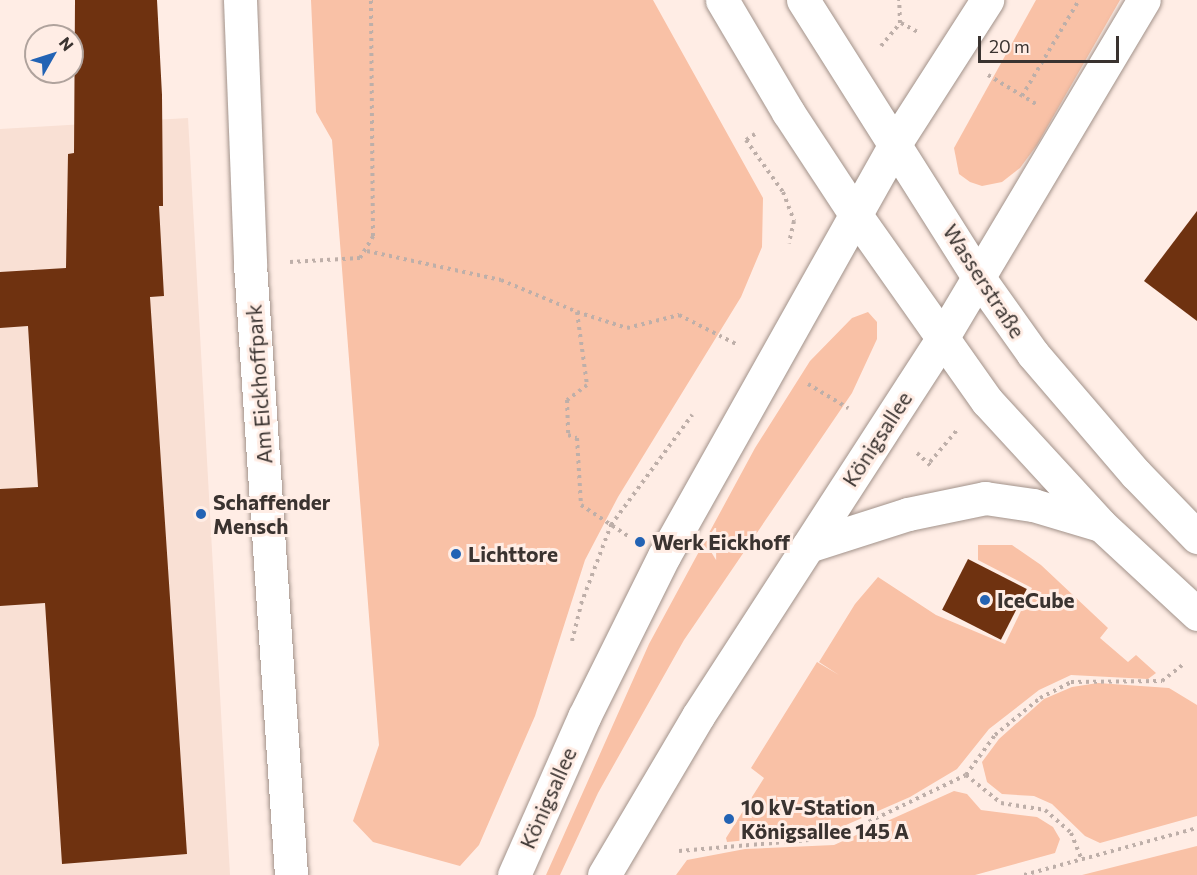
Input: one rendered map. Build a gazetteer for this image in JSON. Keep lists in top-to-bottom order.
{
  "streets": {
    "main road": ["Wasserstraße", "Am Eickhoffpark", "Königsallee"]
  },
  "crossings": [
    ["Wasserstraße", "Königsallee"]
  ],
  "places": [
    "Schaffender Mensch",
    "Werk Eickhoff",
    "Lichttore",
    "IceCube",
    "10 kV-Station Königsallee 145 A"
  ],
  "scale_bar": "20 m",
  "north": "top right"
}
